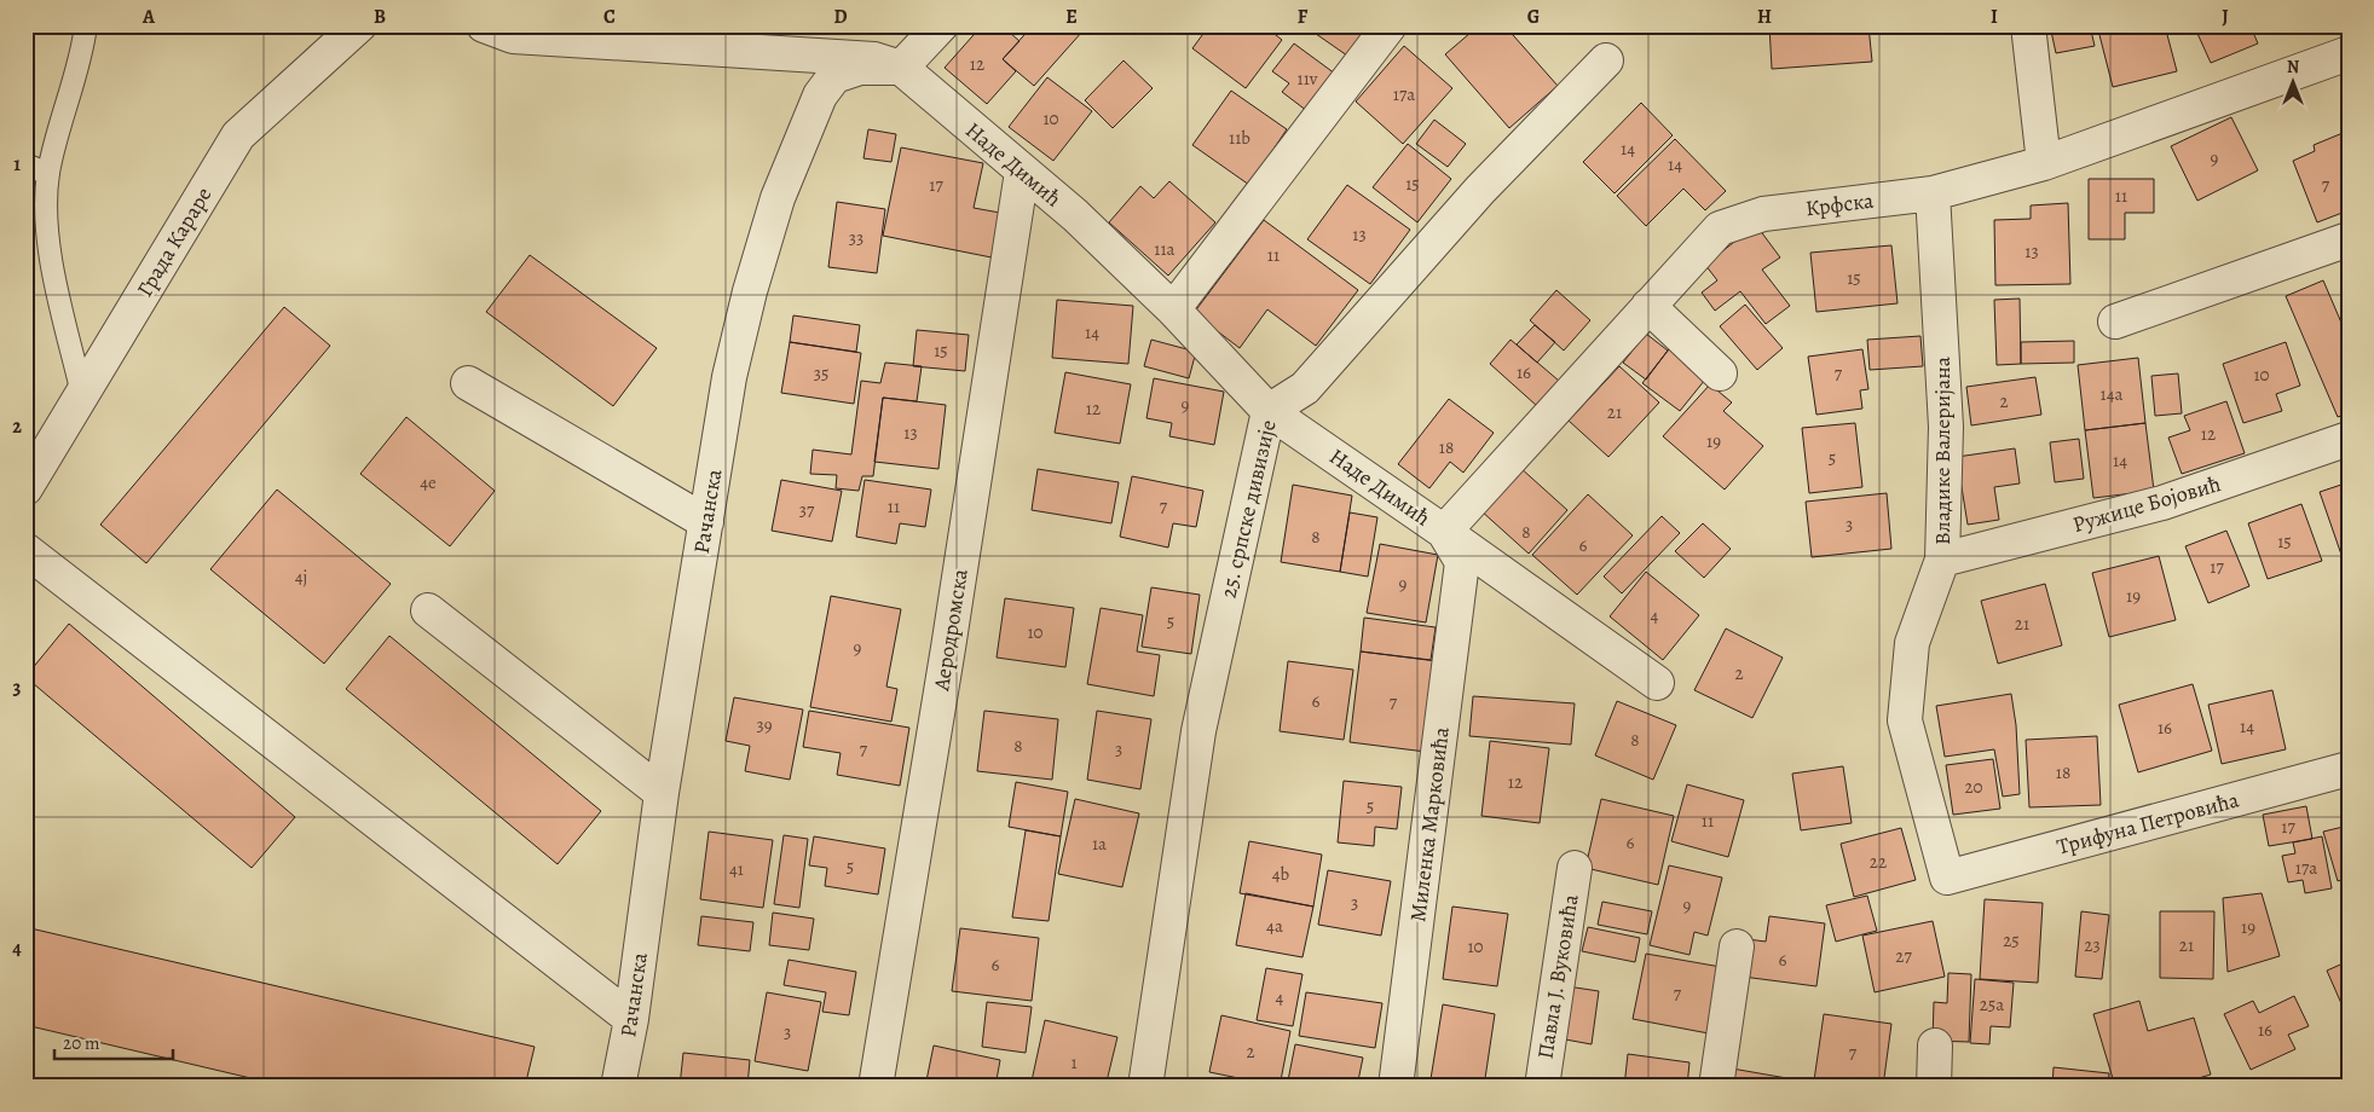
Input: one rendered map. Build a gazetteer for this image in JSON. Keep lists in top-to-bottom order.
{
  "streets": {
    "street": [
      "Наде Димић",
      "Крфска",
      "Града Караре",
      "Владике Валеријана",
      "Ружице Бојовић",
      "25. српске дивизије",
      "Рачанска",
      "Аеродромска",
      "Трифуна Петровића",
      "Миленка Марковића",
      "Павла Ј. Вуковића"
    ]
  },
  "crossings": [
    ["Наде Димић", "Крфска"],
    ["Наде Димић", "25. српске дивизије"],
    ["Наде Димић", "Рачанска"],
    ["Наде Димић", "Аеродромска"],
    ["Наде Димић", "Миленка Марковића"],
    ["Крфска", "Владике Валеријана"],
    ["Владике Валеријана", "Ружице Бојовић"],
    ["Владике Валеријана", "Трифуна Петровића"]
  ],
  "house_numbers": [
    "12",
    "11v",
    "17a",
    "10",
    "11b",
    "14",
    "9",
    "14",
    "15",
    "17",
    "7",
    "11",
    "13",
    "33",
    "11a",
    "13",
    "11",
    "15",
    "14",
    "15",
    "16",
    "35",
    "7",
    "10",
    "14a",
    "2",
    "9",
    "12",
    "21",
    "13",
    "12",
    "19",
    "18",
    "5",
    "14",
    "4e",
    "11",
    "7",
    "37",
    "3",
    "8",
    "8",
    "15",
    "6",
    "17",
    "4j",
    "9",
    "19",
    "4",
    "5",
    "21",
    "10",
    "9",
    "2",
    "6",
    "7",
    "39",
    "14",
    "16",
    "8",
    "8",
    "7",
    "3",
    "18",
    "12",
    "20",
    "5",
    "11",
    "17",
    "6",
    "1a",
    "22",
    "5",
    "17a",
    "41",
    "4b",
    "3",
    "9",
    "4a",
    "19",
    "25",
    "23",
    "21",
    "10",
    "27",
    "6",
    "6",
    "7",
    "4",
    "25a",
    "16",
    "3",
    "2",
    "7",
    "1"
  ],
  "scale_bar": "20 m",
  "north": "top",
  "grid": {
    "columns": [
      "A",
      "B",
      "C",
      "D",
      "E",
      "F",
      "G",
      "H",
      "I",
      "J"
    ],
    "rows": [
      "1",
      "2",
      "3",
      "4"
    ]
  }
}
